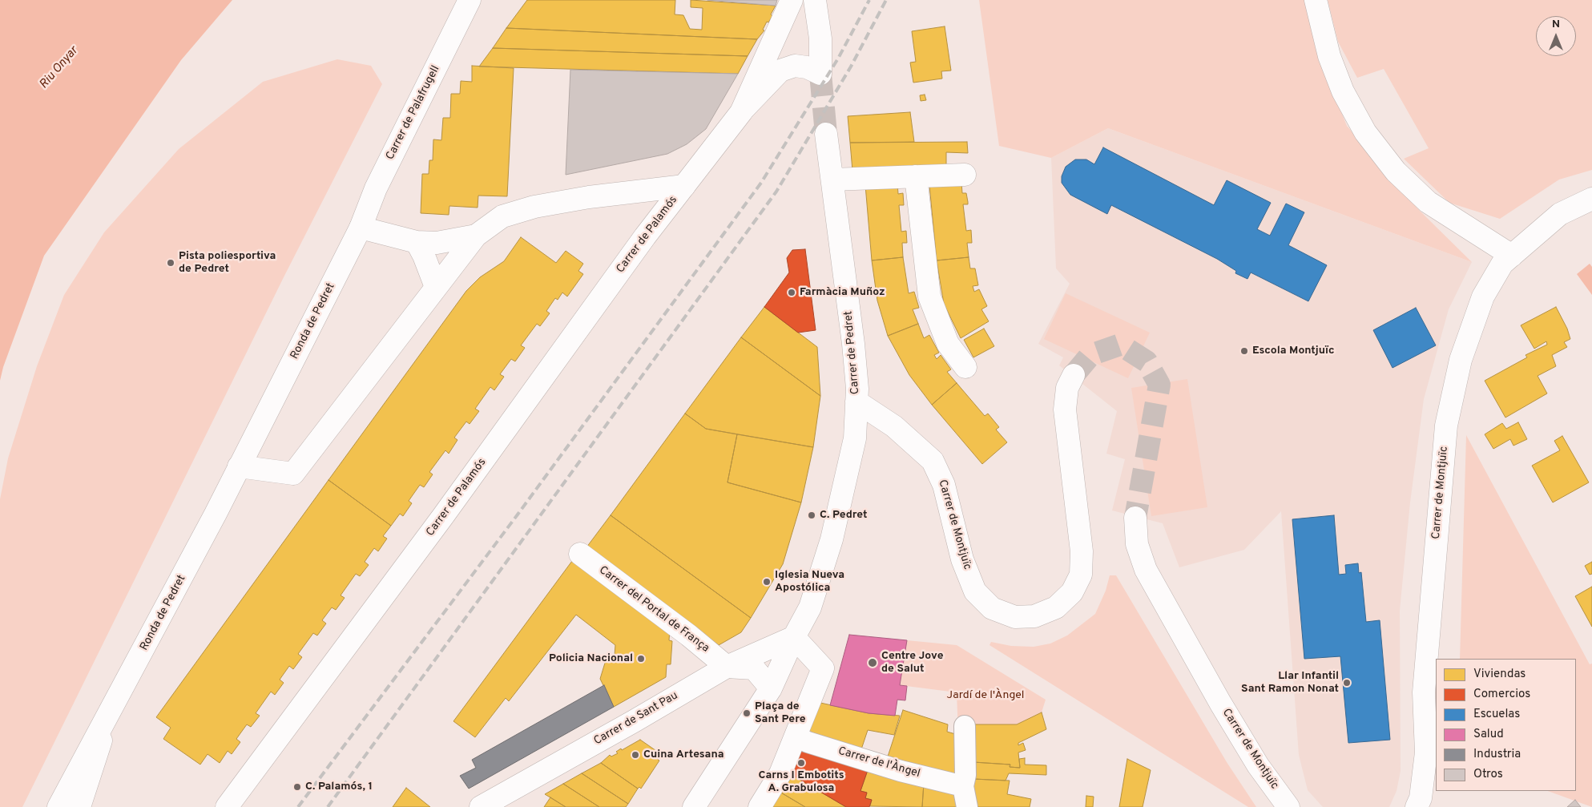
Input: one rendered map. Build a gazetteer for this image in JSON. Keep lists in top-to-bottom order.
{
  "streets": {
    "street": [
      "Carrer de Palafrugell",
      "Carrer de Palamós",
      "Ronda de Pedret",
      "Carrer de Pedret",
      "Carrer de Montjuïc",
      "Carrer del Portal de França",
      "Carrer de Sant Pau",
      "Carrer de l'Àngel"
    ]
  },
  "crossings": [
    ["Carrer de Palafrugell", "Ronda de Pedret"],
    ["Carrer de Pedret", "Carrer de Montjuïc"],
    ["Carrer de Pedret", "Carrer de Sant Pau"],
    ["Carrer del Portal de França", "Carrer de Sant Pau"]
  ],
  "water": ["Riu Onyar"],
  "parks": ["Jardí de l'Àngel"],
  "places": [
    "Pista poliesportiva de Pedret",
    "Farmàcia Muñoz",
    "Escola Montjuïc",
    "C. Pedret",
    "Iglesia Nueva Apostólica",
    "Policia Nacional",
    "Centre Jove de Salut",
    "Llar Infantil Sant Ramon Nonat",
    "Plaça de Sant Pere",
    "Cuina Artesana",
    "Carns I Embotits A. Grabulosa",
    "C. Palamós, 1"
  ],
  "legend": [
    "Viviendas",
    "Comercios",
    "Escuelas",
    "Salud",
    "Industria",
    "Otros"
  ],
  "north": "top"
}
